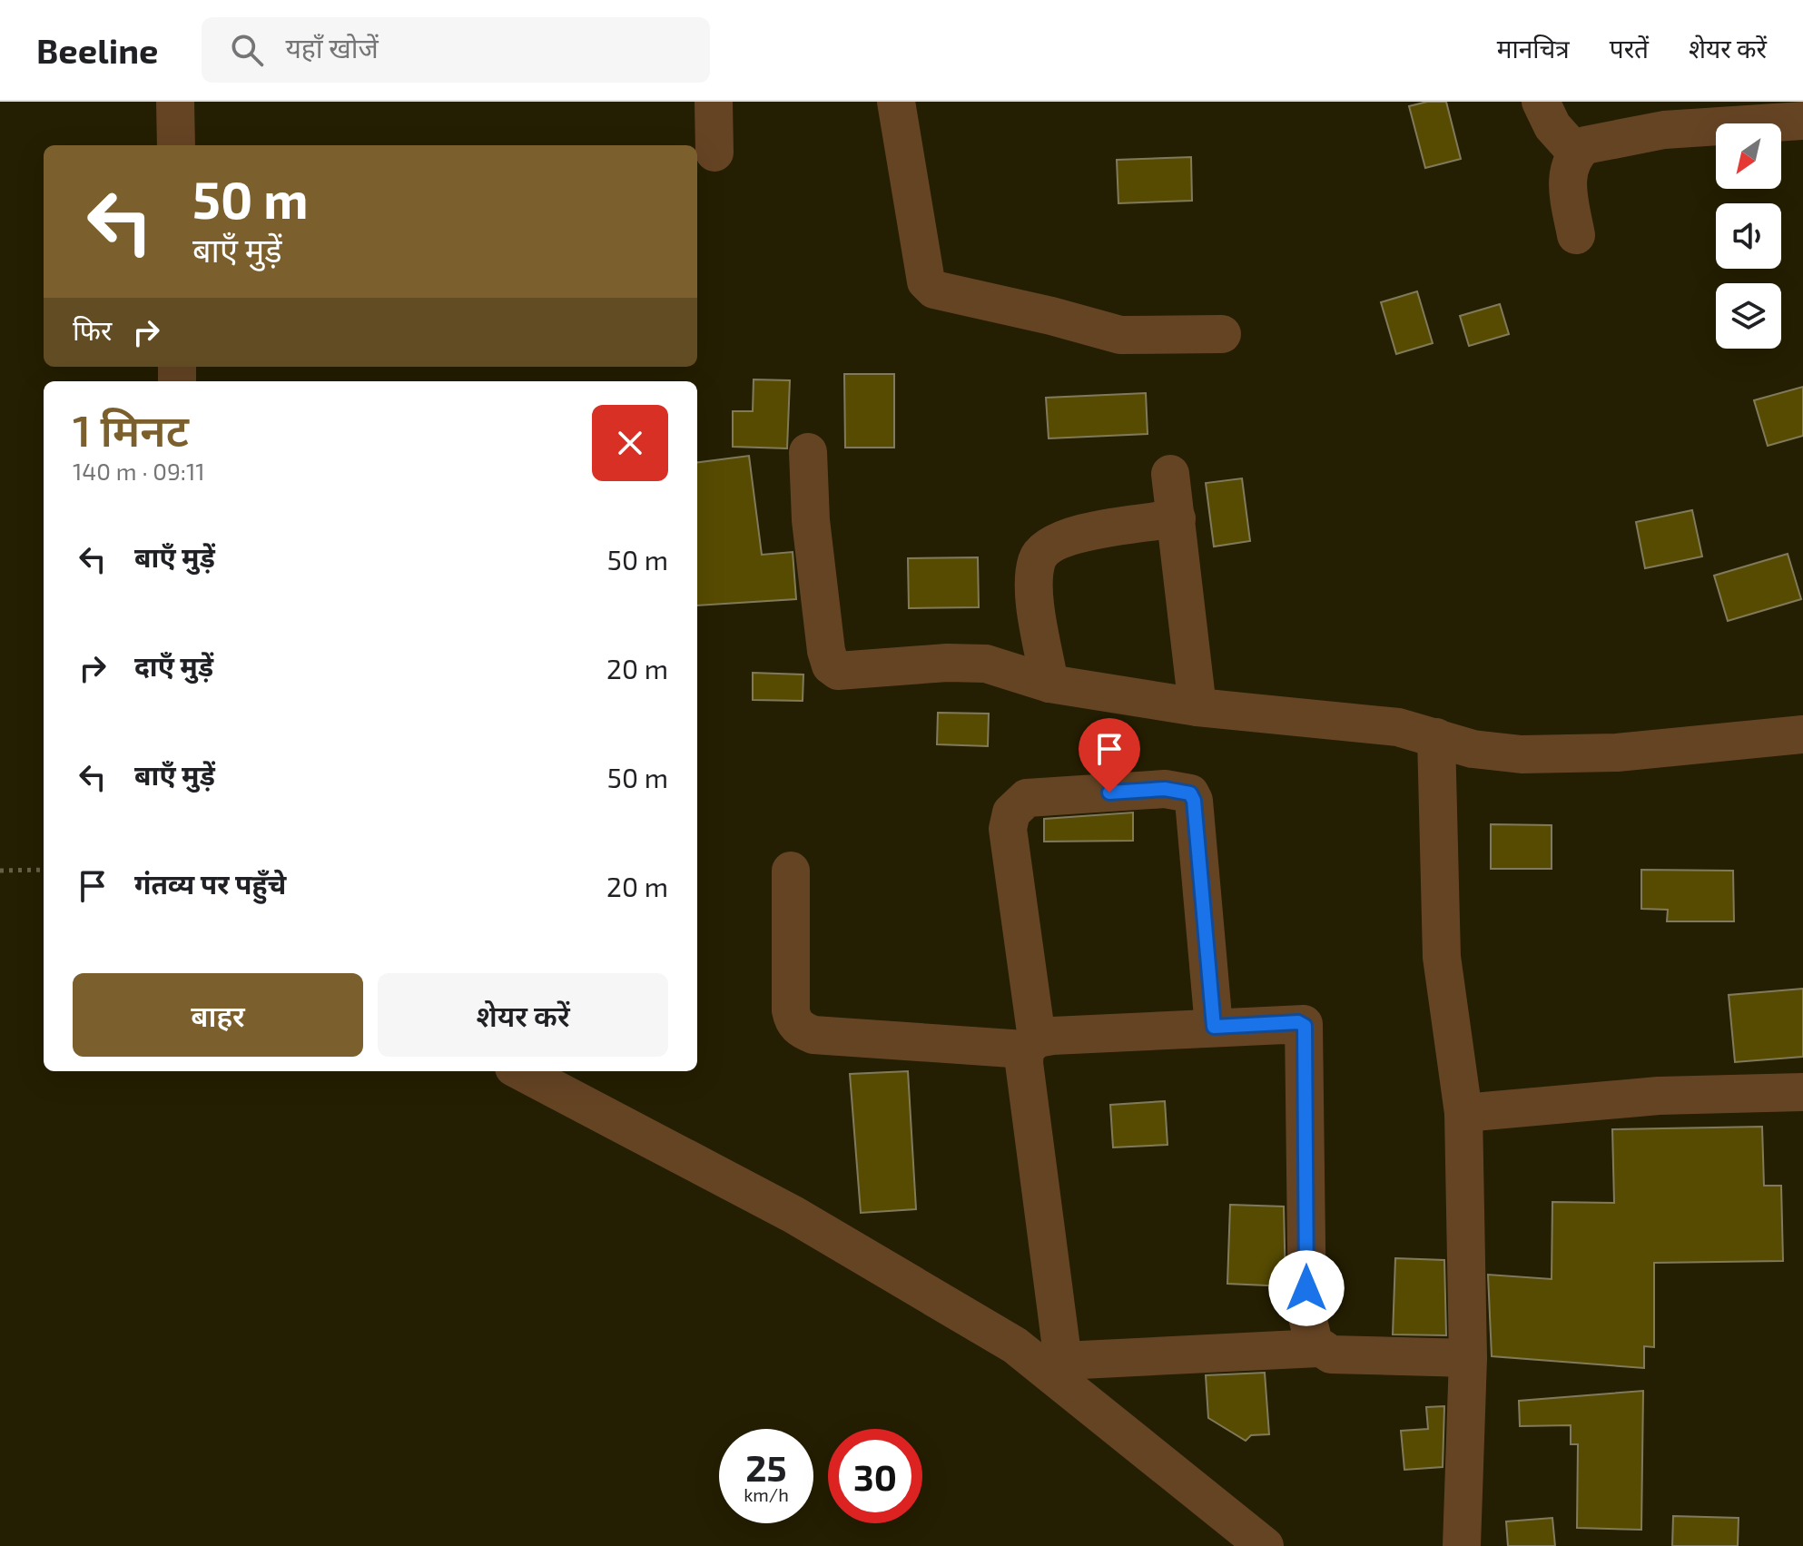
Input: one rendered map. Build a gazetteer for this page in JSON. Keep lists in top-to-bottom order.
{
  "north": "bottom left",
  "page": {
    "header": "Beeline",
    "search": "यहाँ खोजें",
    "nav": ["मानचित्र", "परतें", "शेयर करें"],
    "turn": ["50 m", "बाएँ मुड़ें"],
    "then": "फिर",
    "heading": ["1 मिनट", "140 m · 09:11"],
    "list": [
      {
        "name": "बाएँ मुड़ें",
        "value": "50 m"
      },
      {
        "name": "दाएँ मुड़ें",
        "value": "20 m"
      },
      {
        "name": "बाएँ मुड़ें",
        "value": "50 m"
      },
      {
        "name": "गंतव्य पर पहुँचे",
        "value": "20 m"
      }
    ],
    "buttons": ["बाहर", "शेयर करें"],
    "speed": "25 km/h",
    "limit": "30"
  }
}
